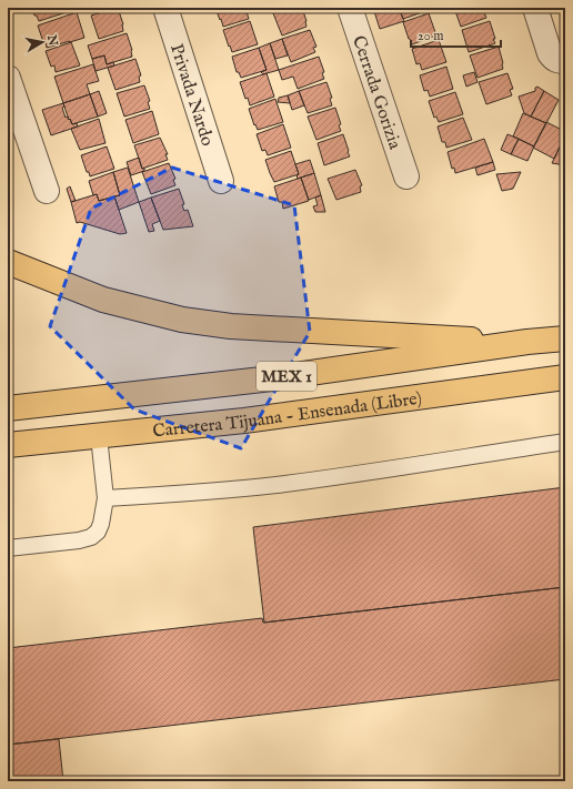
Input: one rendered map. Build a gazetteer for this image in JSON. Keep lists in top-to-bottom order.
{
  "streets": {
    "highway": ["MEX 1", "Carretera Tijuana - Ensenada (Libre)"],
    "street": ["Cerrada Gorizia", "Privada Nardo"]
  },
  "scale_bar": "20 m",
  "north": "right"
}
